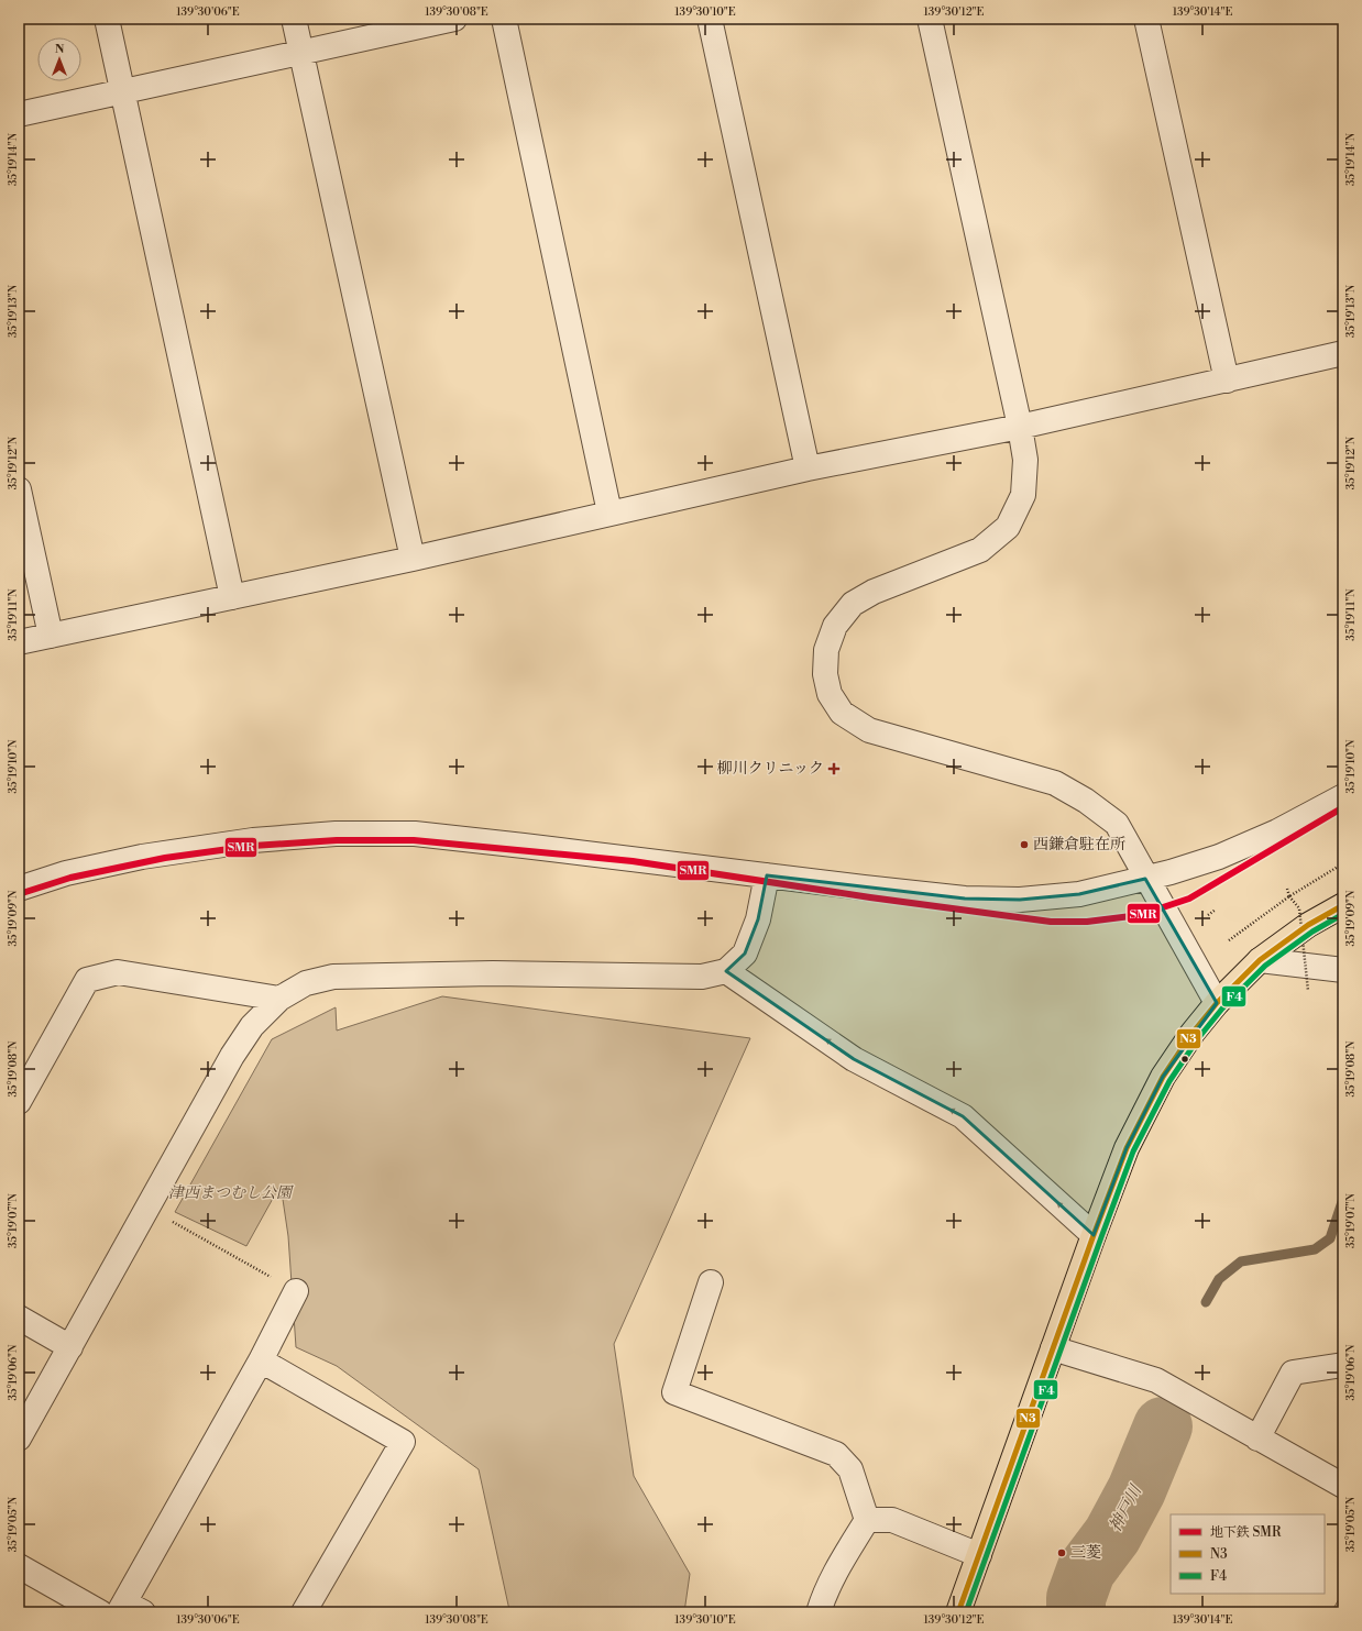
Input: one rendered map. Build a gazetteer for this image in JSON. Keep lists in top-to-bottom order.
{
  "water": ["神戸川"],
  "parks": ["津西まつむし公園"],
  "places": {
    "health": ["柳川クリニック"],
    "other": ["西鎌倉駐在所", "三菱"]
  },
  "lines": ["metro line SMR", "transit line N3", "transit line F4"],
  "legend": ["地下鉄 SMR", "N3", "F4"],
  "north": "top",
  "coordinates": [
    "139°30'06\"E",
    "139°30'08\"E",
    "139°30'10\"E",
    "139°30'12\"E",
    "139°30'14\"E",
    "35°19'14\"N",
    "35°19'13\"N",
    "35°19'12\"N",
    "35°19'11\"N",
    "35°19'10\"N",
    "35°19'09\"N",
    "35°19'08\"N",
    "35°19'07\"N",
    "35°19'06\"N",
    "35°19'05\"N"
  ]
}
